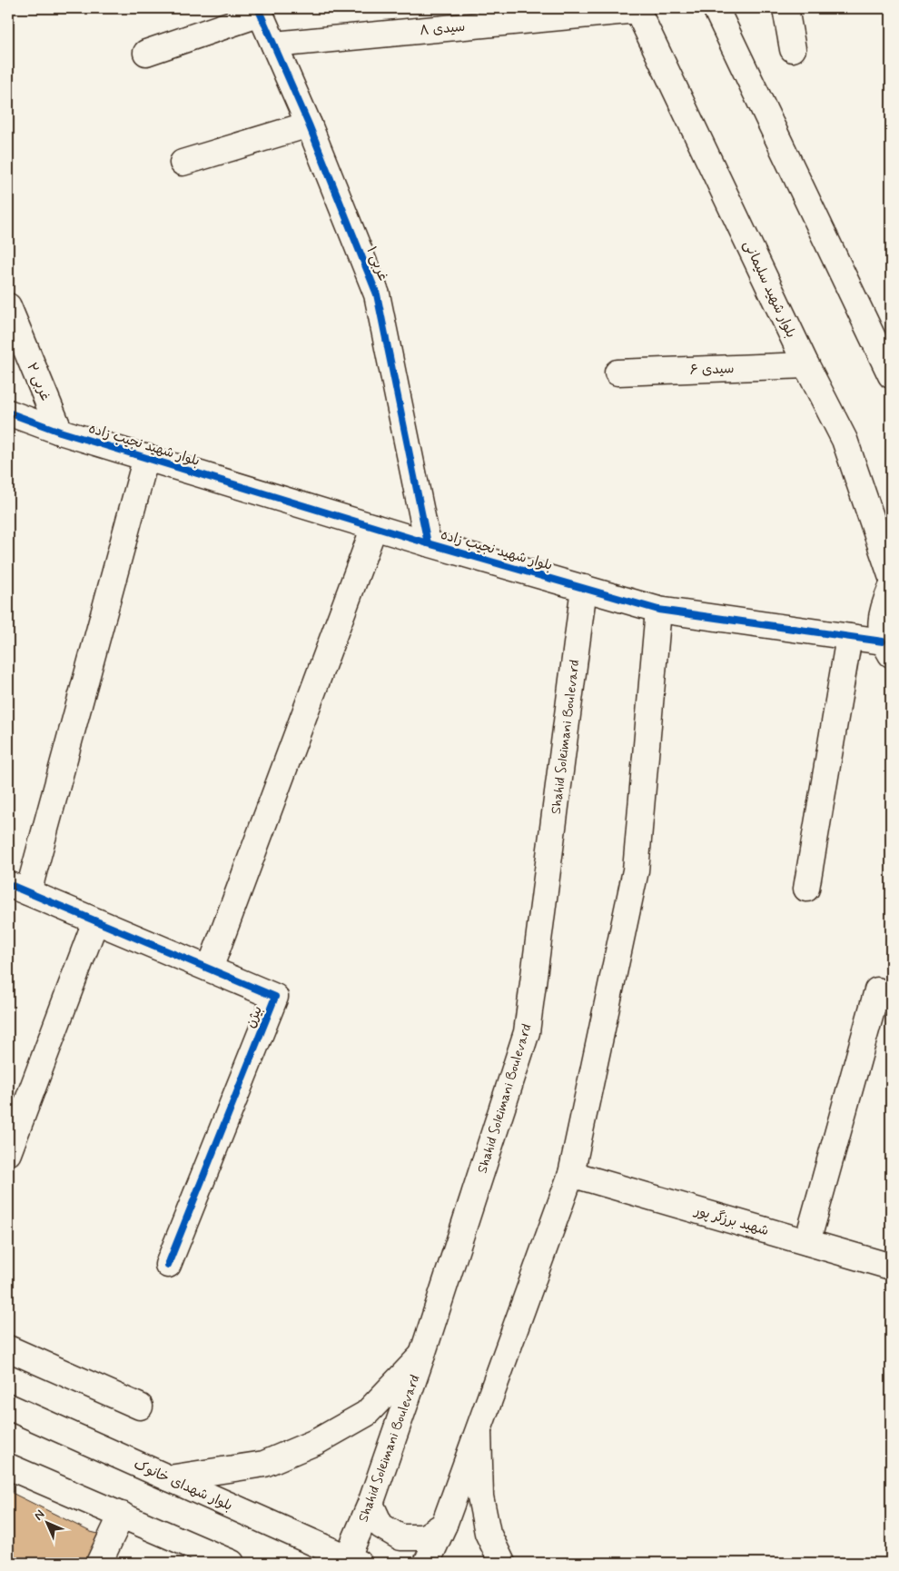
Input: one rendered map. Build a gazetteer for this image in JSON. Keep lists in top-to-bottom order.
{
  "streets": {
    "street": [
      "سیدی ۸",
      "غربی ۱",
      "بلوار شهید سلیمانی",
      "سیدی ۶",
      "غربی ۲",
      "بلوار شهید نجیب زاده",
      "Shahid Soleimani Boulevard",
      "بیژن",
      "شهید برزگر پور",
      "بلوار شهدای خانوک"
    ]
  },
  "crossings": [
    ["سیدی ۸", "غربی ۱"],
    ["سیدی ۸", "بلوار شهید سلیمانی"],
    ["غربی ۱", "بلوار شهید نجیب زاده"],
    ["بلوار شهید سلیمانی", "سیدی ۶"],
    ["غربی ۲", "بلوار شهید نجیب زاده"],
    ["بلوار شهید نجیب زاده", "Shahid Soleimani Boulevard"],
    ["Shahid Soleimani Boulevard", "بلوار شهدای خانوک"]
  ],
  "north": "top left"
}
